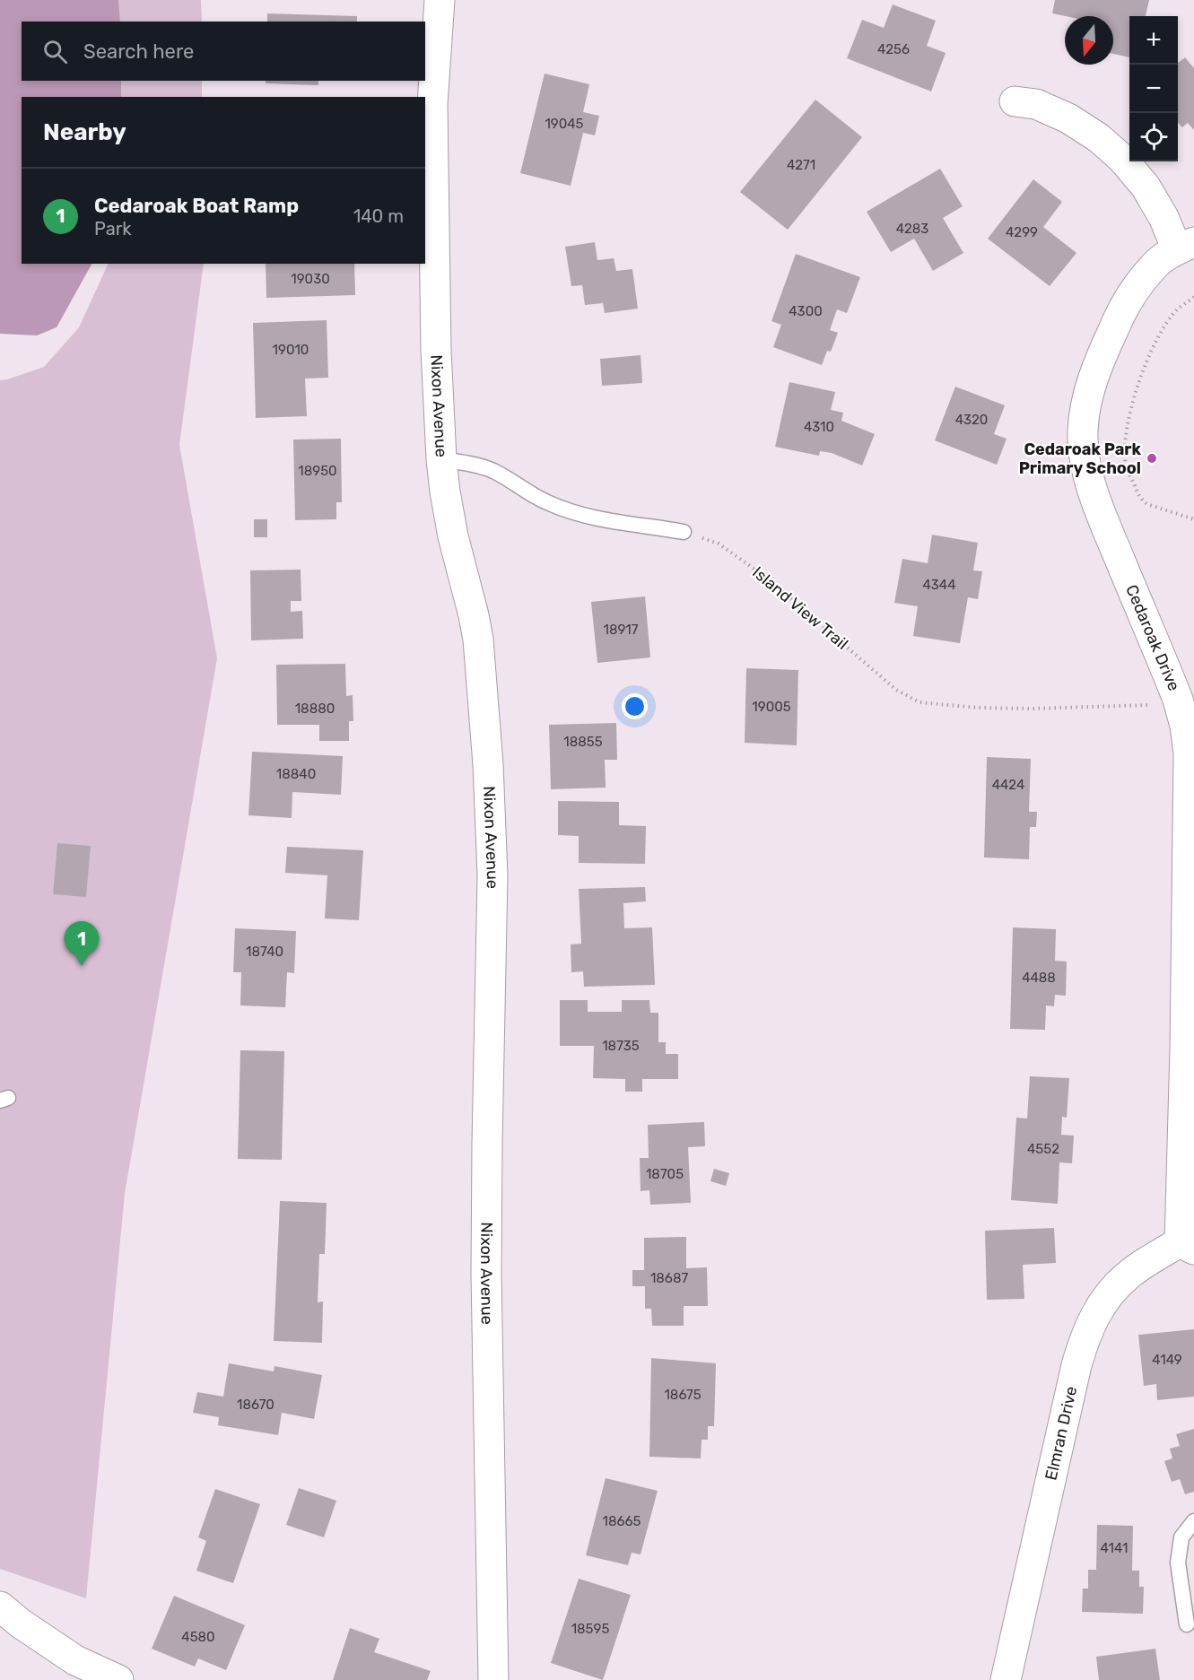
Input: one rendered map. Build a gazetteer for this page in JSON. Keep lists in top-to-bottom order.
{
  "streets": {
    "street": ["Nixon Avenue", "Cedaroak Drive", "Elmran Drive"],
    "path": ["Island View Trail"]
  },
  "crossings": [
    ["Cedaroak Drive", "Elmran Drive"]
  ],
  "places": ["Cedaroak Park Primary School"],
  "house_numbers": [
    "4256",
    "19045",
    "4271",
    "4283",
    "4299",
    "19030",
    "4300",
    "19010",
    "4320",
    "4310",
    "18950",
    "4344",
    "18917",
    "19005",
    "18880",
    "18855",
    "18840",
    "4424",
    "18740",
    "4488",
    "18735",
    "4552",
    "18705",
    "18687",
    "4149",
    "18675",
    "18670",
    "18665",
    "4141",
    "18595",
    "4580"
  ],
  "north": "bottom",
  "page": {
    "map_buttons": ["+", "−"],
    "search": "Search here",
    "heading": "Nearby",
    "list": [
      {
        "mark": "1",
        "name": "Cedaroak Boat Ramp",
        "note": "Park",
        "value": "140 m"
      }
    ],
    "pins": "1"
  }
}
